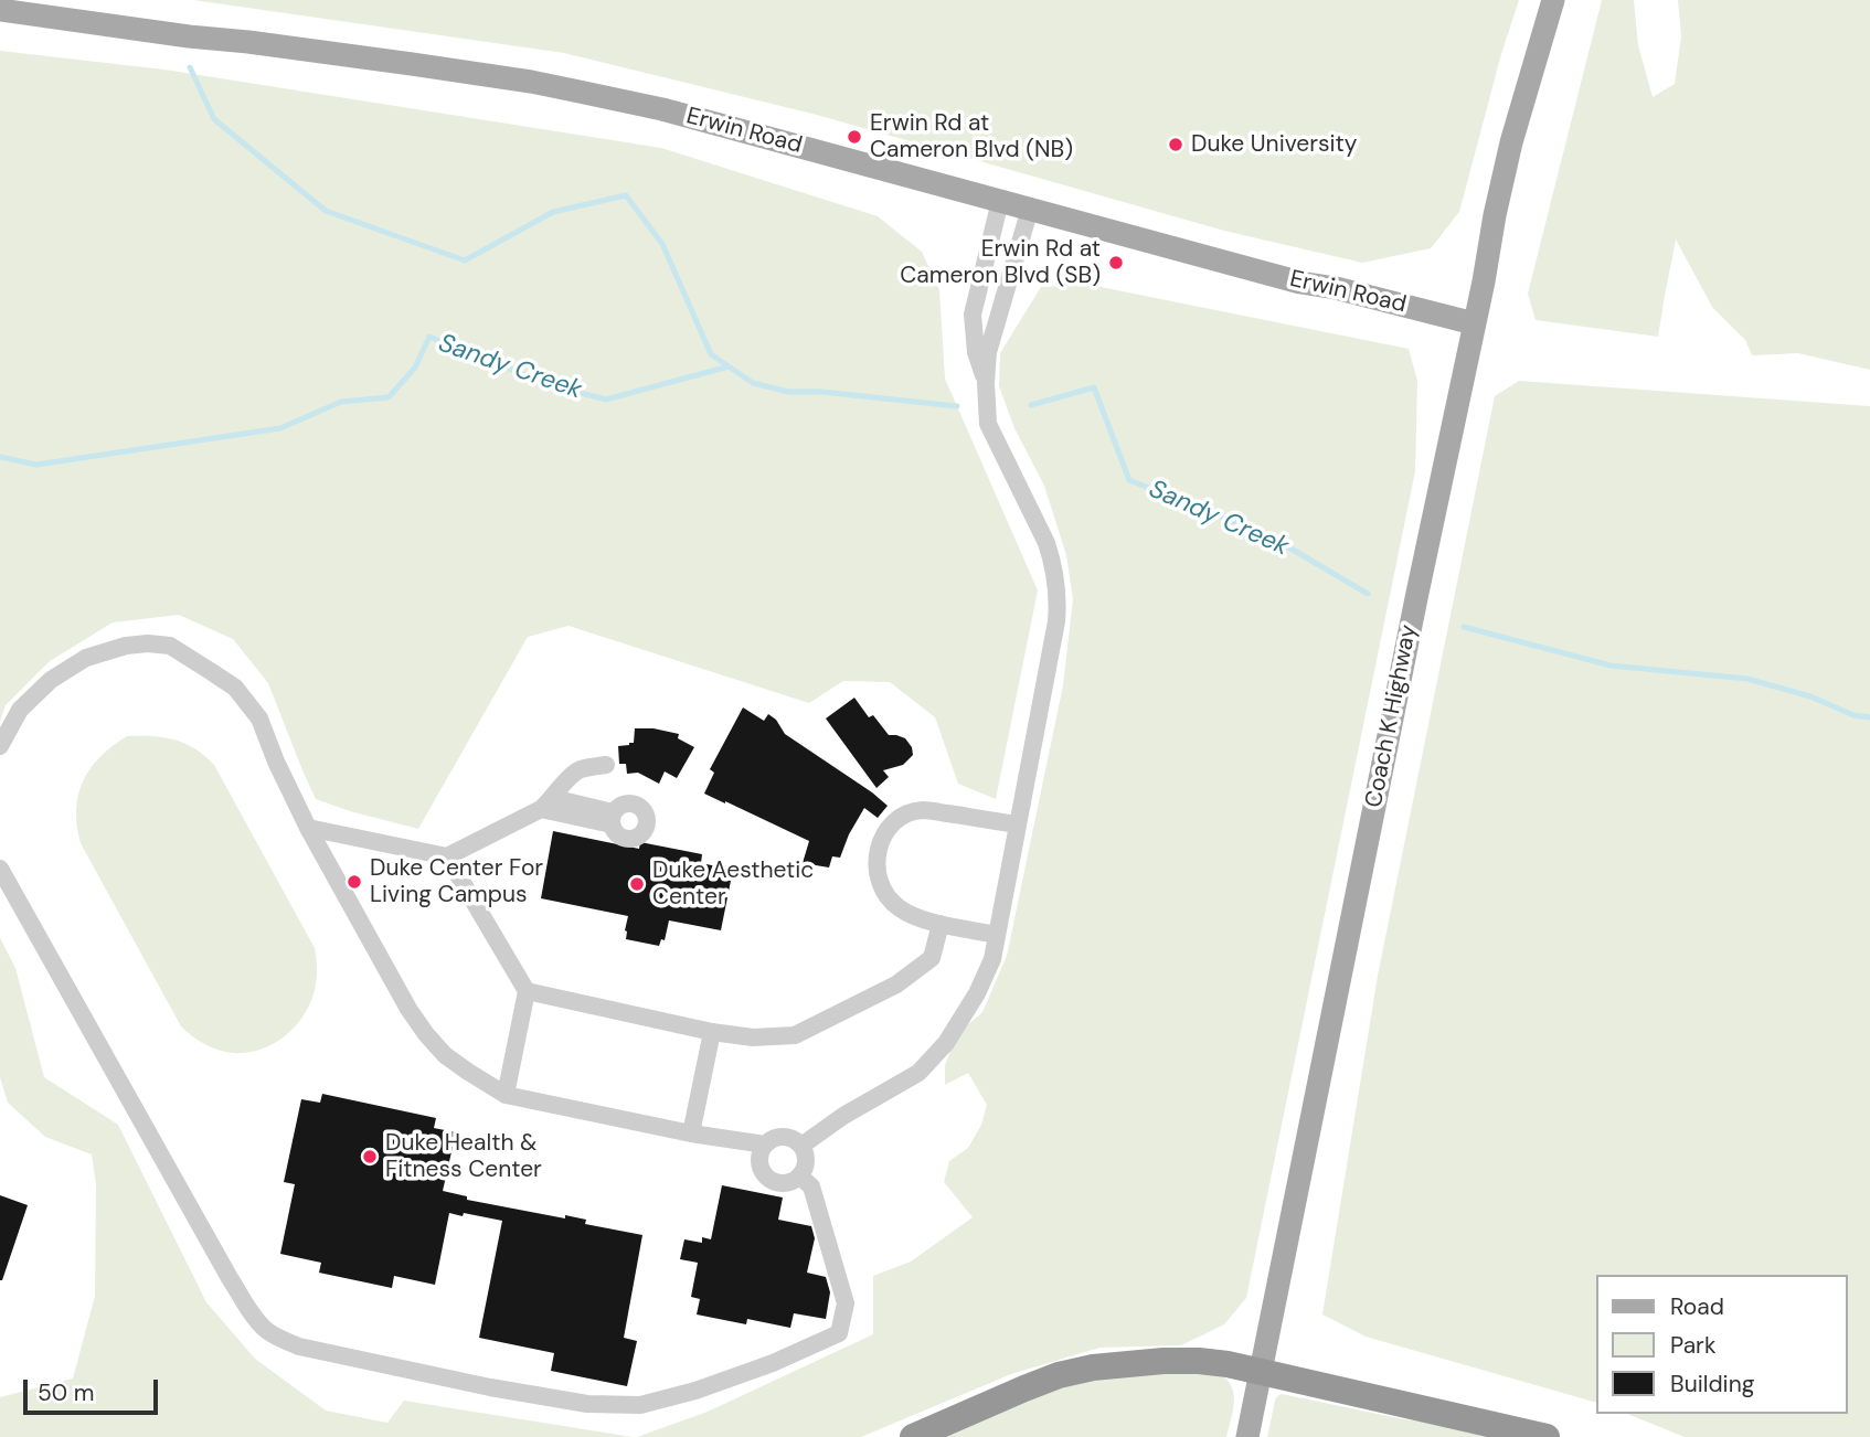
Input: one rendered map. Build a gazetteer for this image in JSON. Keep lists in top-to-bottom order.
{
  "streets": {
    "main road": ["Erwin Road", "Coach K Highway"]
  },
  "crossings": [
    ["Erwin Road", "Coach K Highway"]
  ],
  "water": ["Sandy Creek"],
  "places": [
    "Erwin Rd at Cameron Blvd (NB)",
    "Duke University",
    "Erwin Rd at Cameron Blvd (SB)",
    "Duke Center For Living Campus",
    "Duke Aesthetic Center",
    "Duke Health & Fitness Center"
  ],
  "legend": ["Road", "Park", "Building"],
  "scale_bar": "50 m"
}
